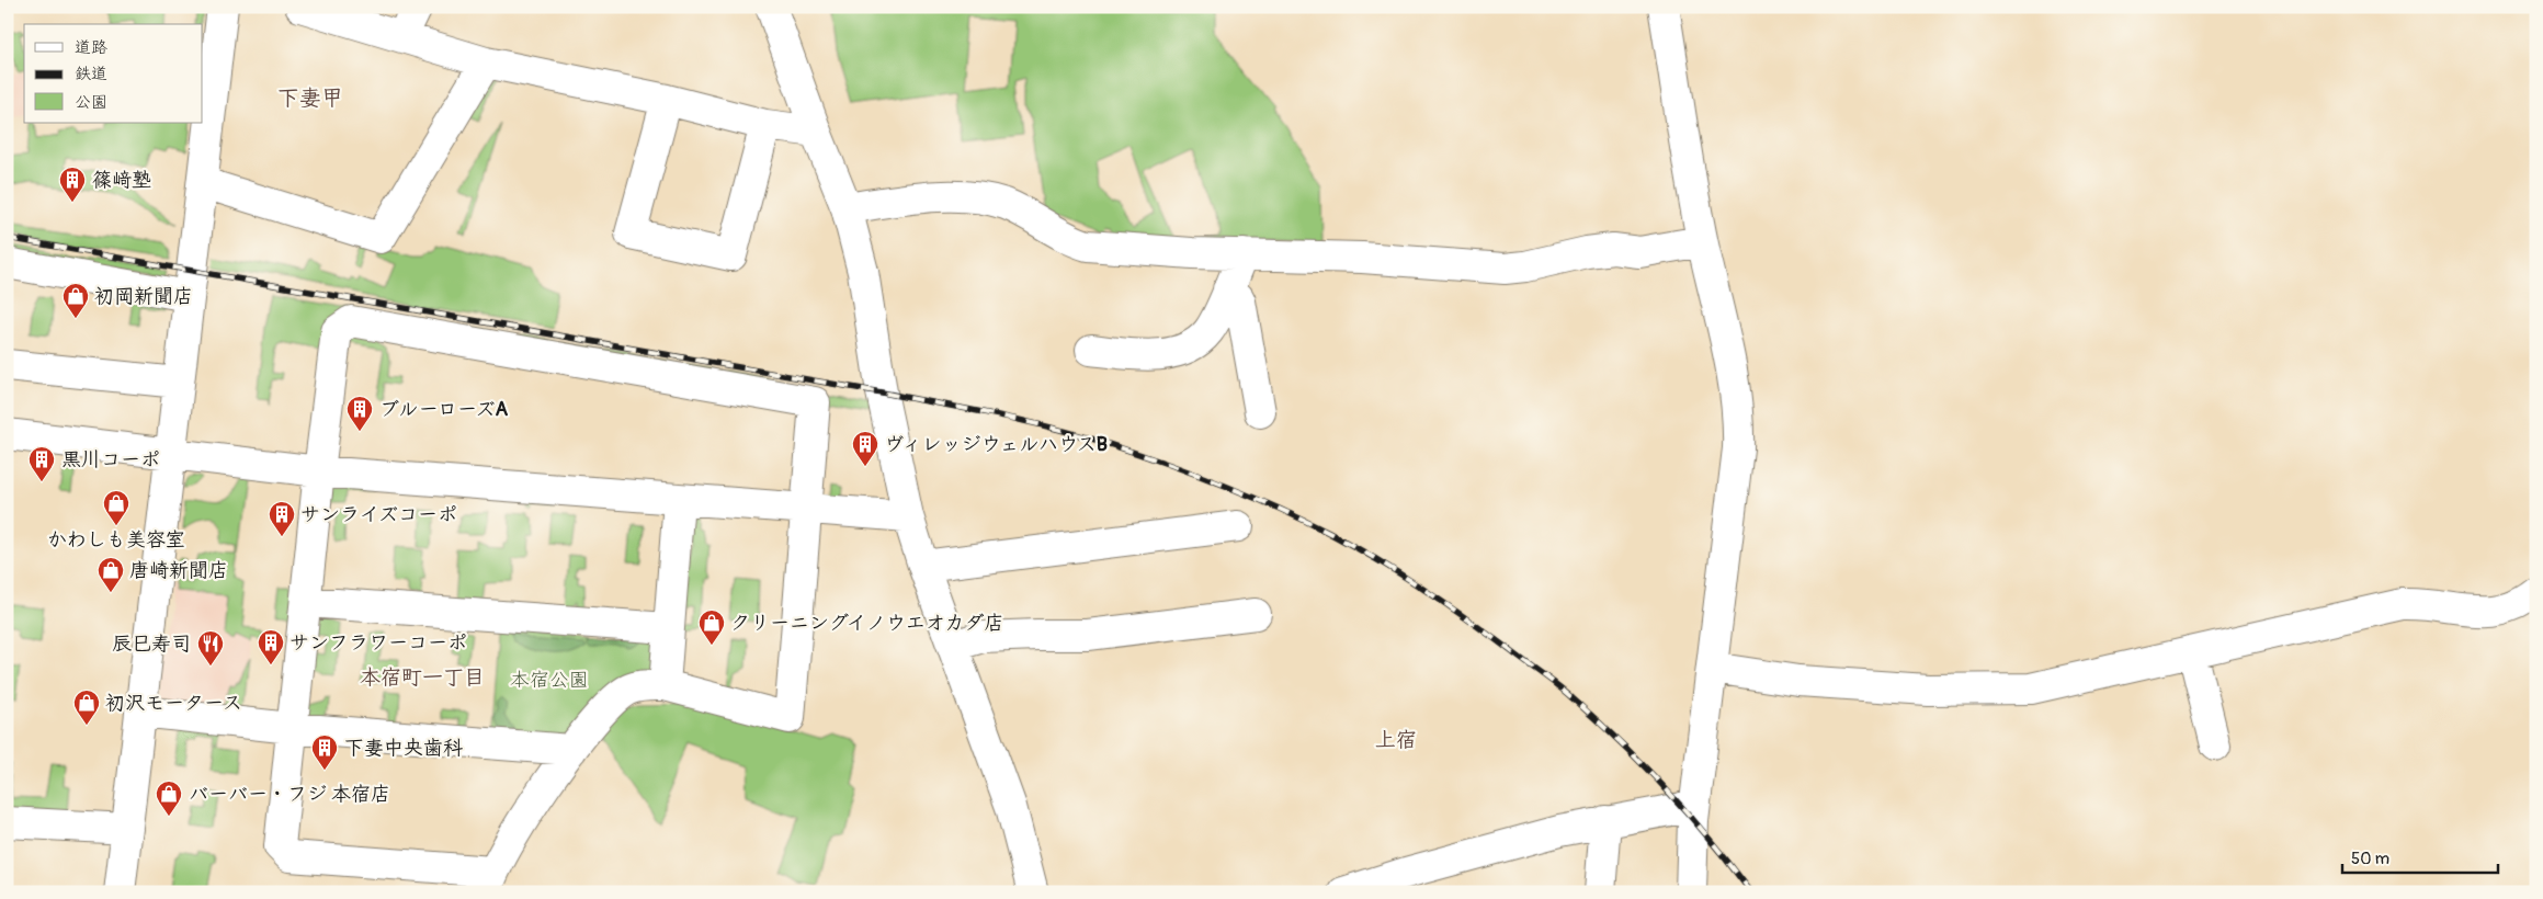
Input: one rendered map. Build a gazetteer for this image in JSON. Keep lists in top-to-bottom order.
{
  "districts": ["下妻甲", "本宿町一丁目", "上宿"],
  "parks": ["本宿公園"],
  "places": {
    "building": [
      "篠﨑塾",
      "ブルーローズA",
      "ヴィレッジウェルハウスB",
      "黒川コーポ",
      "サンライズコーポ",
      "サンフラワーコーポ",
      "下妻中央歯科"
    ],
    "shop": [
      "初岡新聞店",
      "かわしも美容室",
      "唐崎新聞店",
      "クリーニングイノウエオカダ店",
      "初沢モータース",
      "バーバー・フジ 本宿店"
    ],
    "restaurant": ["辰巳寿司"]
  },
  "legend": ["道路", "鉄道", "公園"],
  "scale_bar": "50 m"
}
